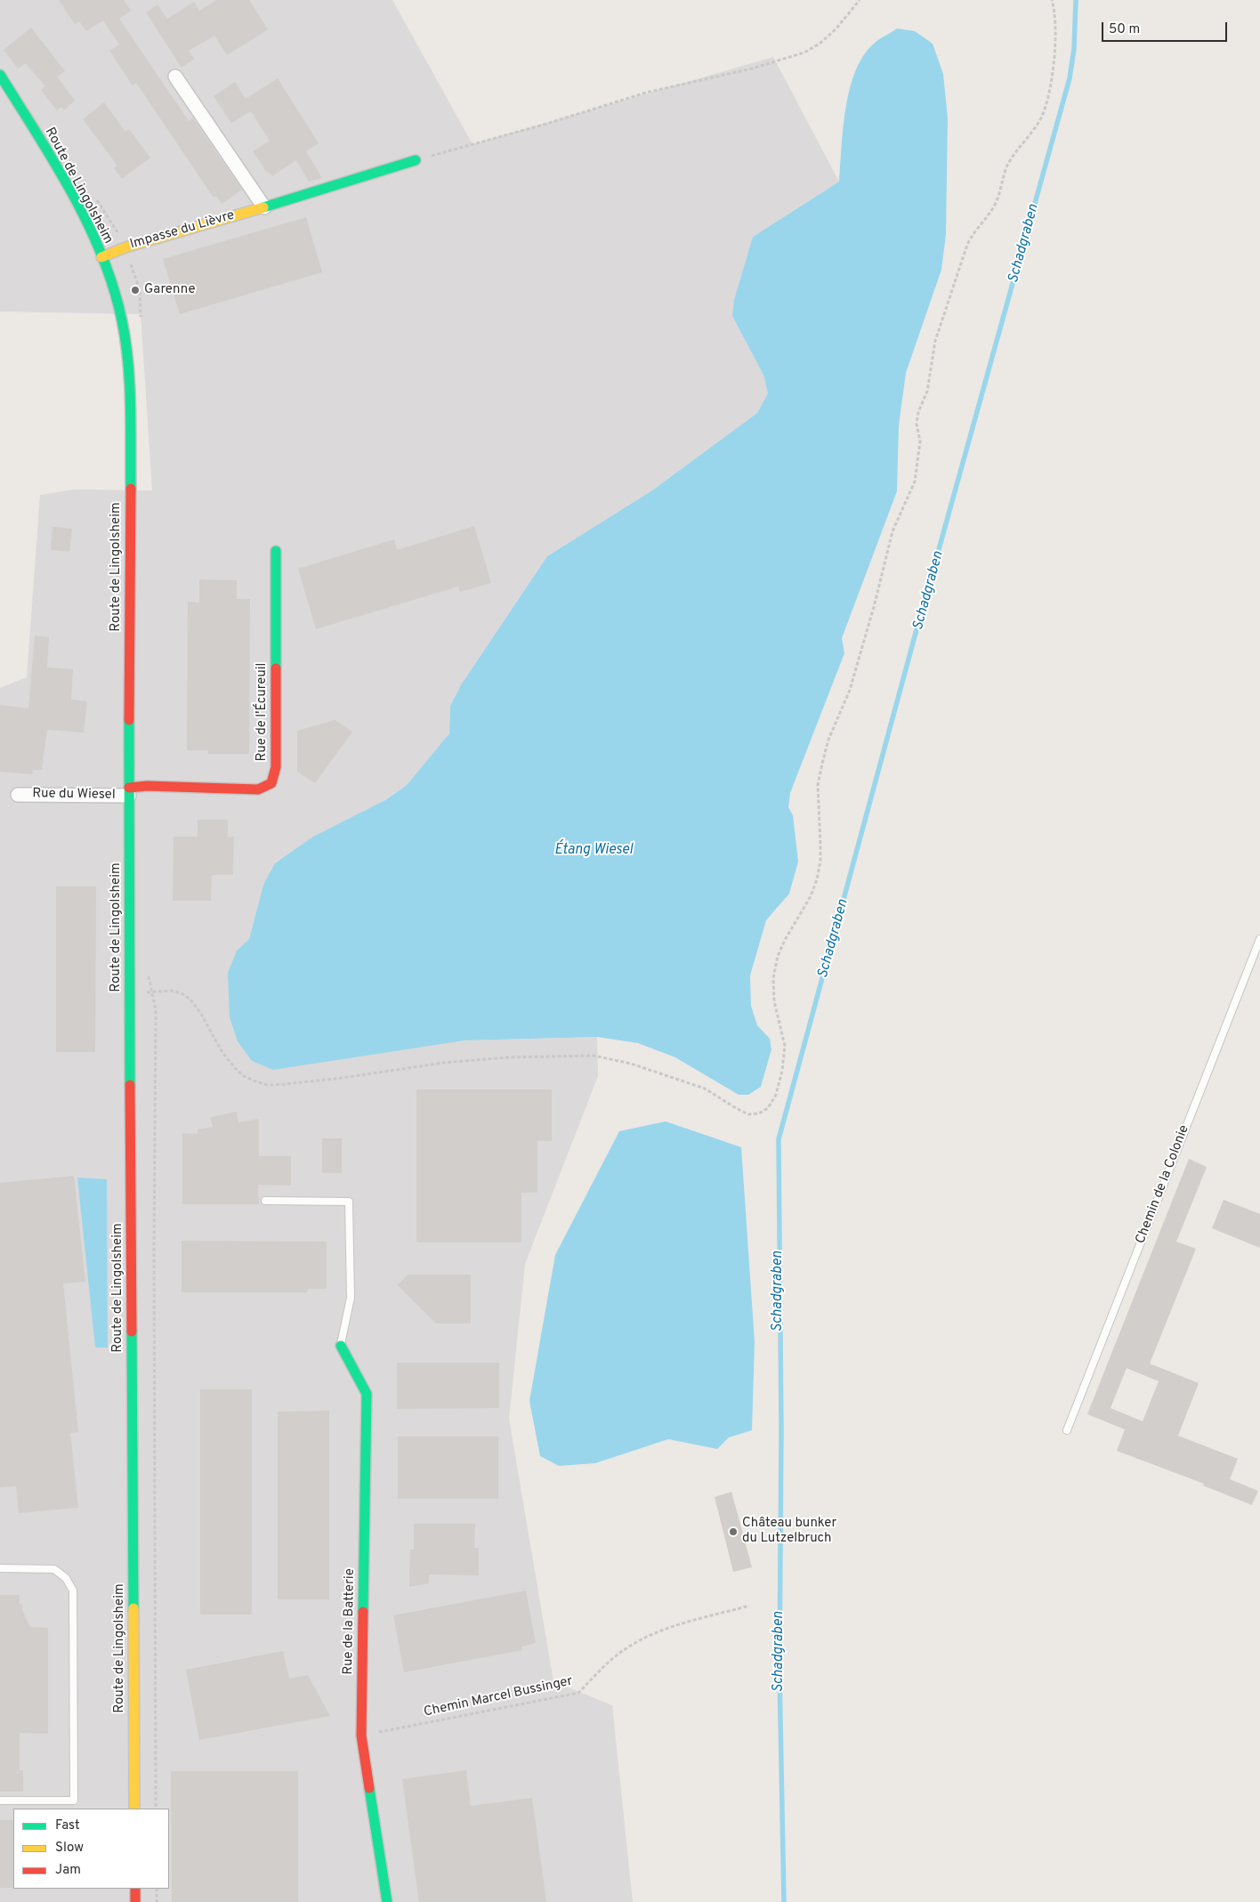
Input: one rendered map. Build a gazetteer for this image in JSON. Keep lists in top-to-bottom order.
{
  "streets": {
    "main road": [
      "Route de Lingolsheim",
      "Impasse du Lièvre",
      "Rue de l'Écureuil",
      "Rue de la Batterie"
    ],
    "street": ["Rue du Wiesel"],
    "lane": ["Chemin de la Colonie"],
    "path": ["Chemin Marcel Bussinger"]
  },
  "crossings": [
    ["Route de Lingolsheim", "Impasse du Lièvre"],
    ["Route de Lingolsheim", "Rue de l'Écureuil"],
    ["Route de Lingolsheim", "Rue du Wiesel"],
    ["Rue de l'Écureuil", "Rue du Wiesel"],
    ["Rue de la Batterie", "Chemin Marcel Bussinger"]
  ],
  "water": ["Schadgraben", "Étang Wiesel"],
  "places": ["Garenne", "Château bunker du Lutzelbruch"],
  "legend": ["Fast", "Slow", "Jam"],
  "scale_bar": "50 m"
}
